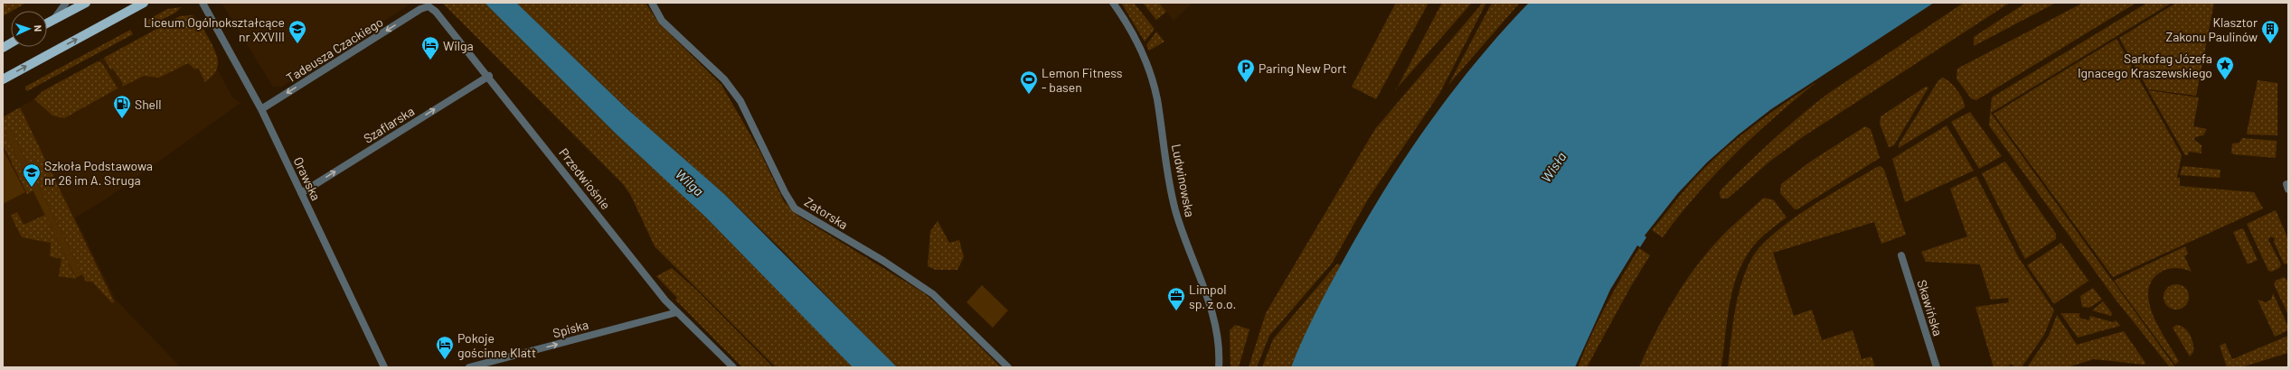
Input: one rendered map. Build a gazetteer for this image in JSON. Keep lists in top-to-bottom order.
{
  "streets": {
    "street": [
      "Tadeusza Czackiego",
      "Szaflarska",
      "Orawska",
      "Przedwiośnie",
      "Ludwinowska",
      "Zatorska",
      "Skawińska",
      "Spiska"
    ]
  },
  "crossings": [
    ["Tadeusza Czackiego", "Orawska"],
    ["Tadeusza Czackiego", "Przedwiośnie"],
    ["Szaflarska", "Orawska"],
    ["Szaflarska", "Przedwiośnie"],
    ["Przedwiośnie", "Spiska"]
  ],
  "one_way": ["Tadeusza Czackiego", "Szaflarska", "Spiska"],
  "water": ["Wisła", "Wilga"],
  "places": {
    "school or university": ["Liceum Ogólnokształcące nr XXVIII", "Szkoła Podstawowa nr 26 im A. Struga"],
    "building": ["Klasztor Zakonu Paulinów"],
    "hotel": ["Wilga", "Pokoje gościnne Klatt"],
    "place": ["Sarkofag Józefa Ignacego Kraszewskiego"],
    "parking": ["Paring New Port"],
    "sports": ["Lemon Fitness - basen"],
    "fuel station": ["Shell"],
    "office": ["Limpol sp. z o.o."]
  },
  "north": "right"
}
